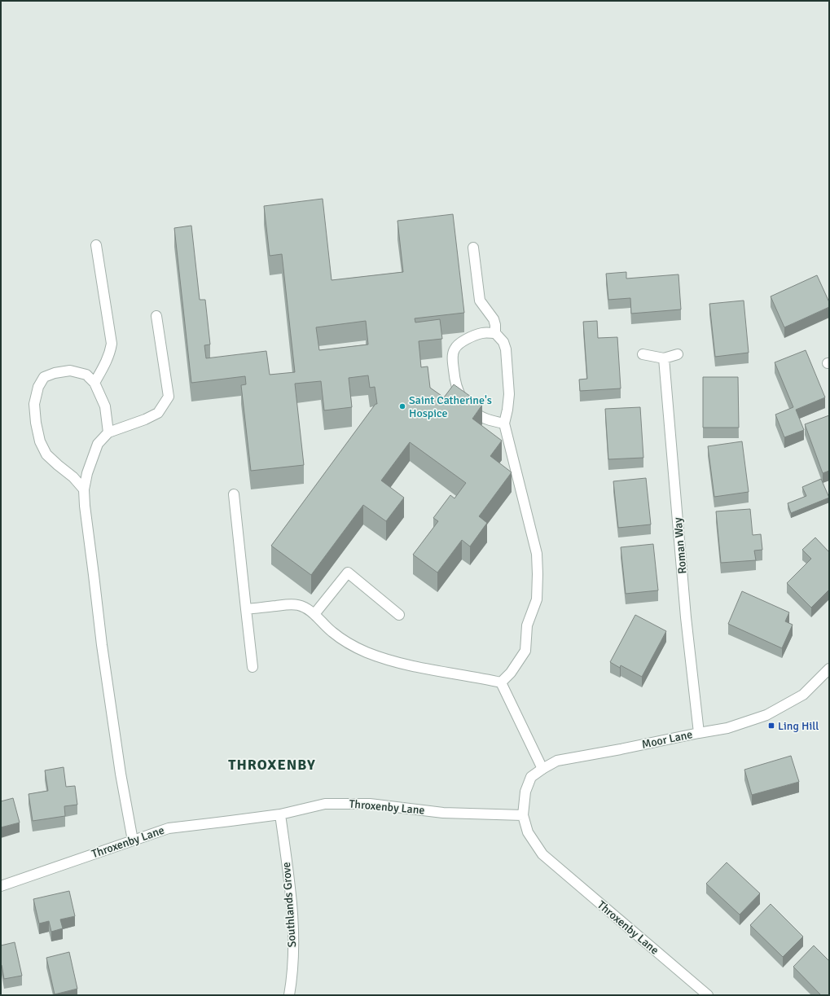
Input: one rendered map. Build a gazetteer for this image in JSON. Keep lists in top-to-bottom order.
{
  "streets": {
    "street": [
      "Roman Way",
      "Moor Lane",
      "Throxenby Lane",
      "Southlands Grove"
    ]
  },
  "crossings": [
    ["Roman Way", "Moor Lane"],
    ["Moor Lane", "Throxenby Lane"],
    ["Throxenby Lane", "Southlands Grove"]
  ],
  "districts": ["THROXENBY"],
  "places": {
    "other": ["Saint Catherine's Hospice"],
    "transit": ["Ling Hill"]
  }
}
